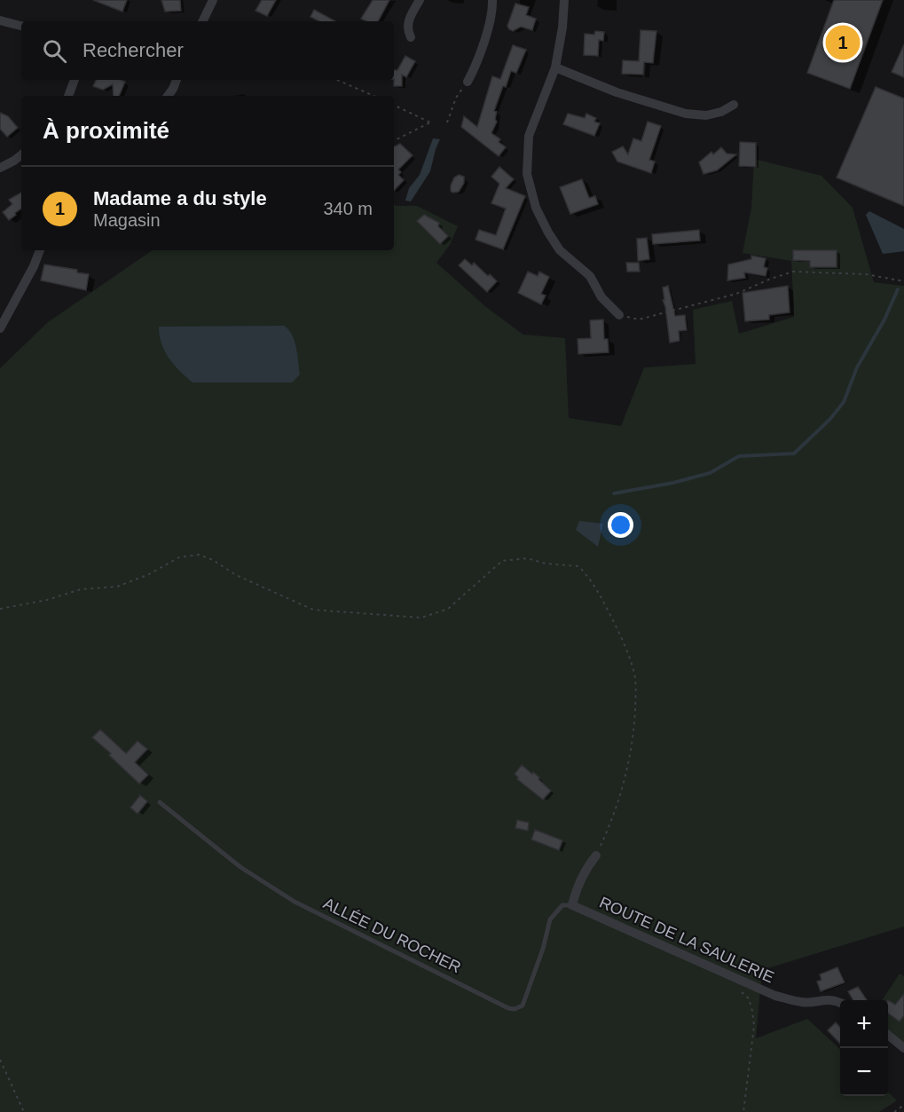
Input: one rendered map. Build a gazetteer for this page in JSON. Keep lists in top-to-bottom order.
{
  "streets": {
    "street": ["ROUTE DE LA SAULERIE"],
    "lane": ["ALLÉE DU ROCHER"]
  },
  "crossings": [
    ["ALLÉE DU ROCHER", "ROUTE DE LA SAULERIE"]
  ],
  "page": {
    "search": "Rechercher",
    "pins": "1",
    "heading": "À proximité",
    "list": [
      {
        "mark": "1",
        "name": "Madame a du style",
        "note": "Magasin",
        "value": "340 m"
      }
    ],
    "map_buttons": ["+", "−"]
  }
}
